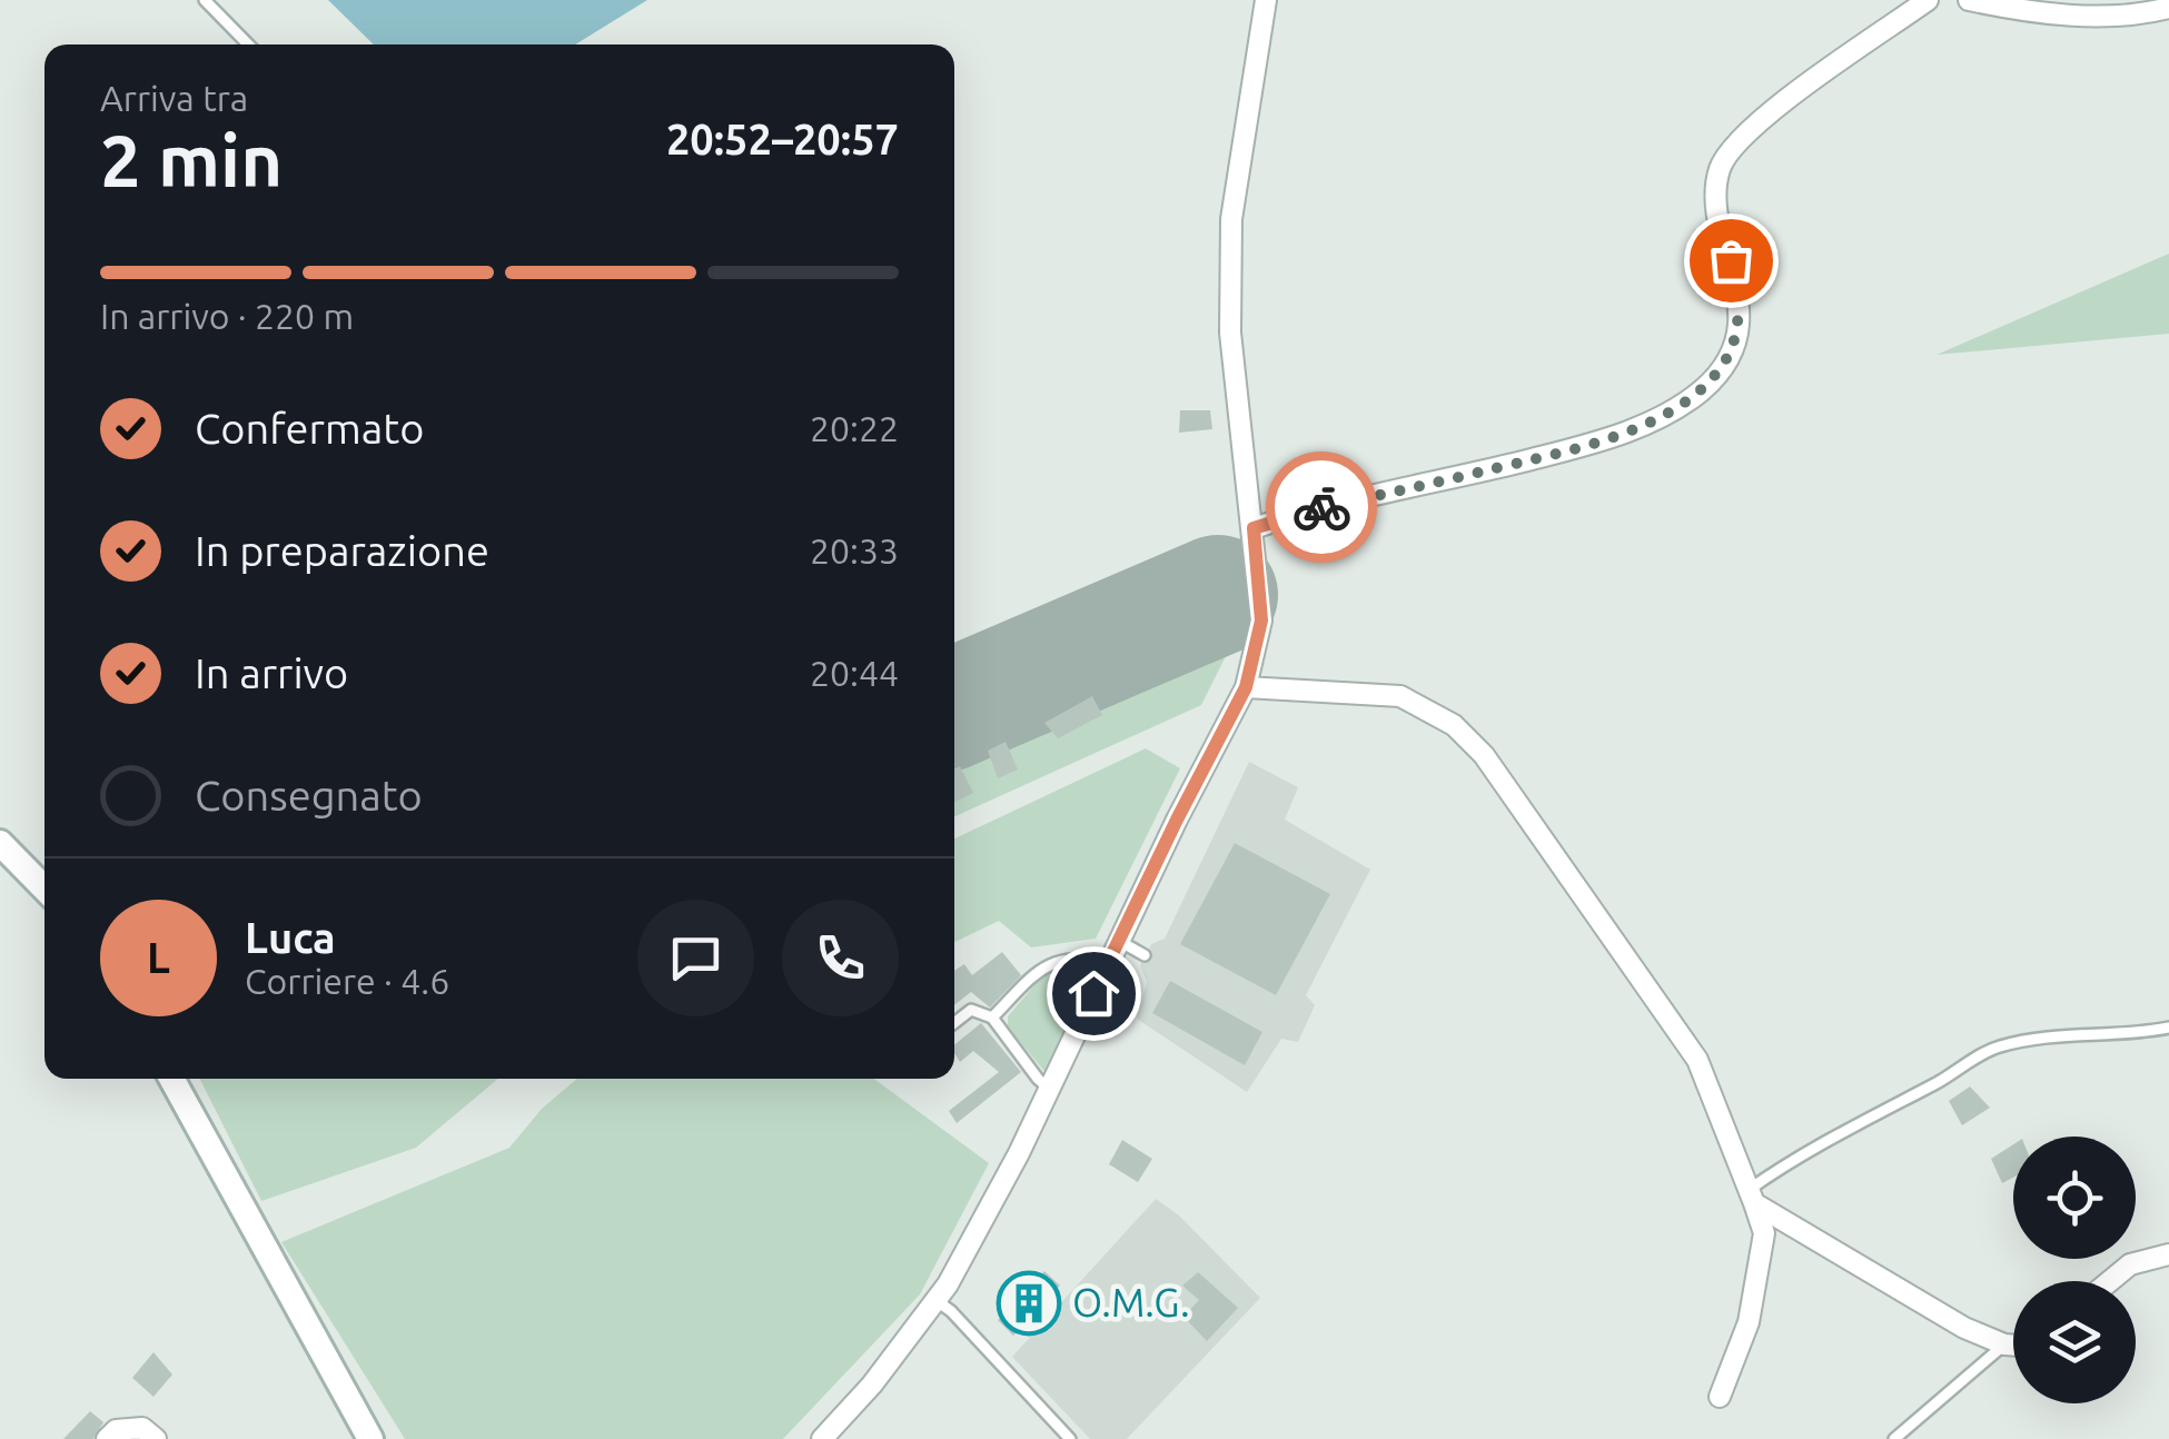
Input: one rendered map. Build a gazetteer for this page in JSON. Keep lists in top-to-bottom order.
{
  "places": {
    "building": ["O.M.G."]
  },
  "page": {
    "heading": ["2 min", "Arriva tra", "20:52–20:57"],
    "panel": ["Luca", "Corriere · 4.6"],
    "bar": "In arrivo · 220 m",
    "list": [
      ["Confermato", "20:22"],
      ["In preparazione", "20:33"],
      ["In arrivo", "20:44"],
      "Consegnato"
    ],
    "round": "L"
  }
}
